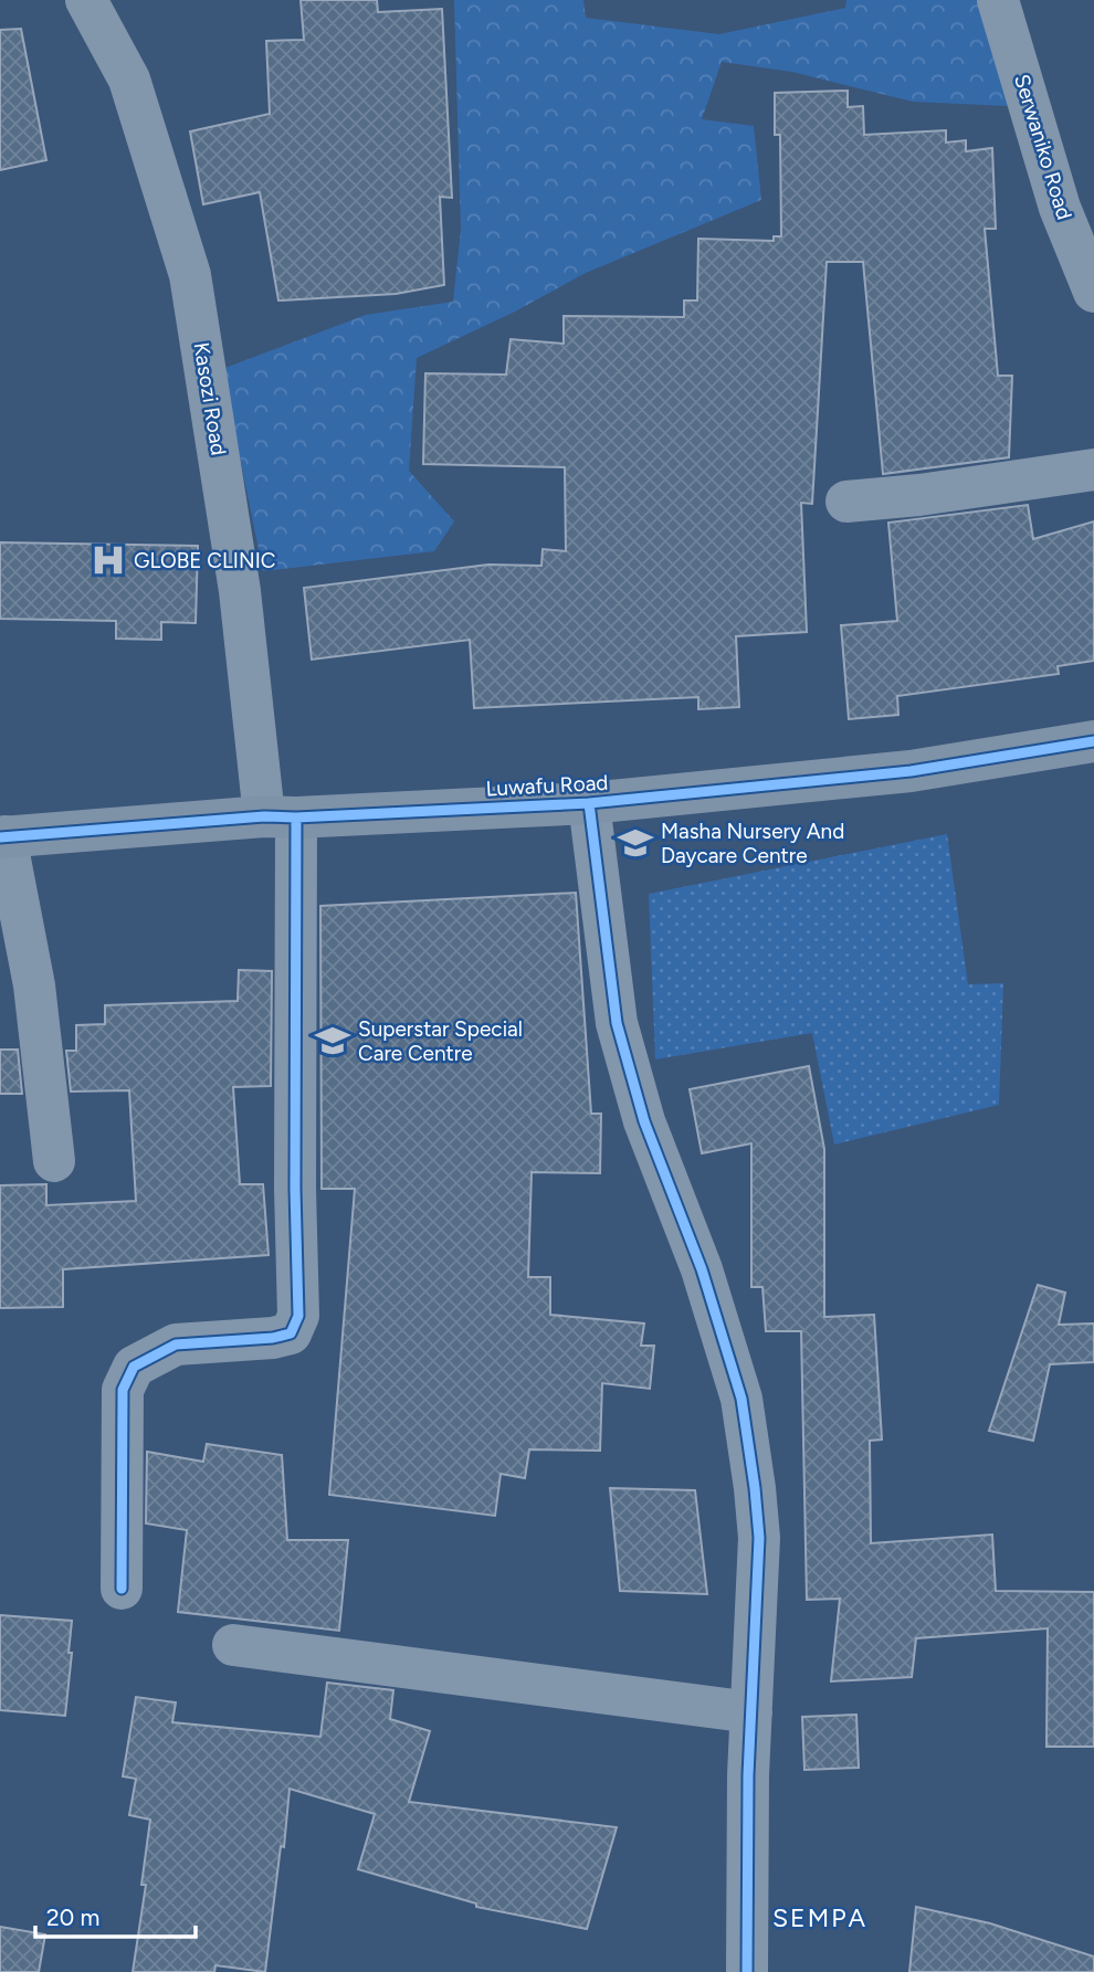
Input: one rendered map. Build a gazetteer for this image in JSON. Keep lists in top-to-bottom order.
{
  "streets": {
    "street": ["Serwaniko Road", "Kasozi Road", "Luwafu Road"]
  },
  "crossings": [
    ["Kasozi Road", "Luwafu Road"]
  ],
  "districts": ["SEMPA"],
  "places": {
    "hospital": ["GLOBE CLINIC"],
    "school or university": ["Masha Nursery And Daycare Centre", "Superstar Special Care Centre"]
  },
  "scale_bar": "20 m"
}
